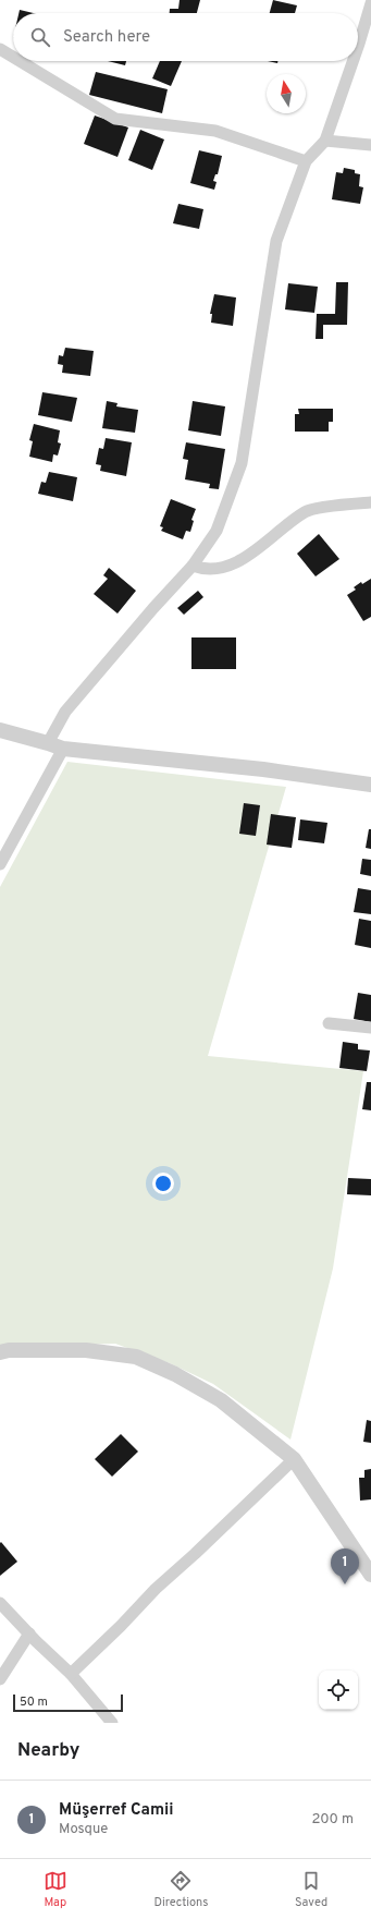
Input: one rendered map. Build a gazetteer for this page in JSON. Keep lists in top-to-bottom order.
{
  "scale_bar": "50 m",
  "north": "top",
  "page": {
    "search": "Search here",
    "pins": "1",
    "scale": "50 m",
    "heading": "Nearby",
    "list": [
      {
        "mark": "1",
        "name": "Müşerref Camii",
        "note": "Mosque",
        "value": "200 m"
      }
    ],
    "nav": ["Map", "Directions", "Saved"]
  }
}
